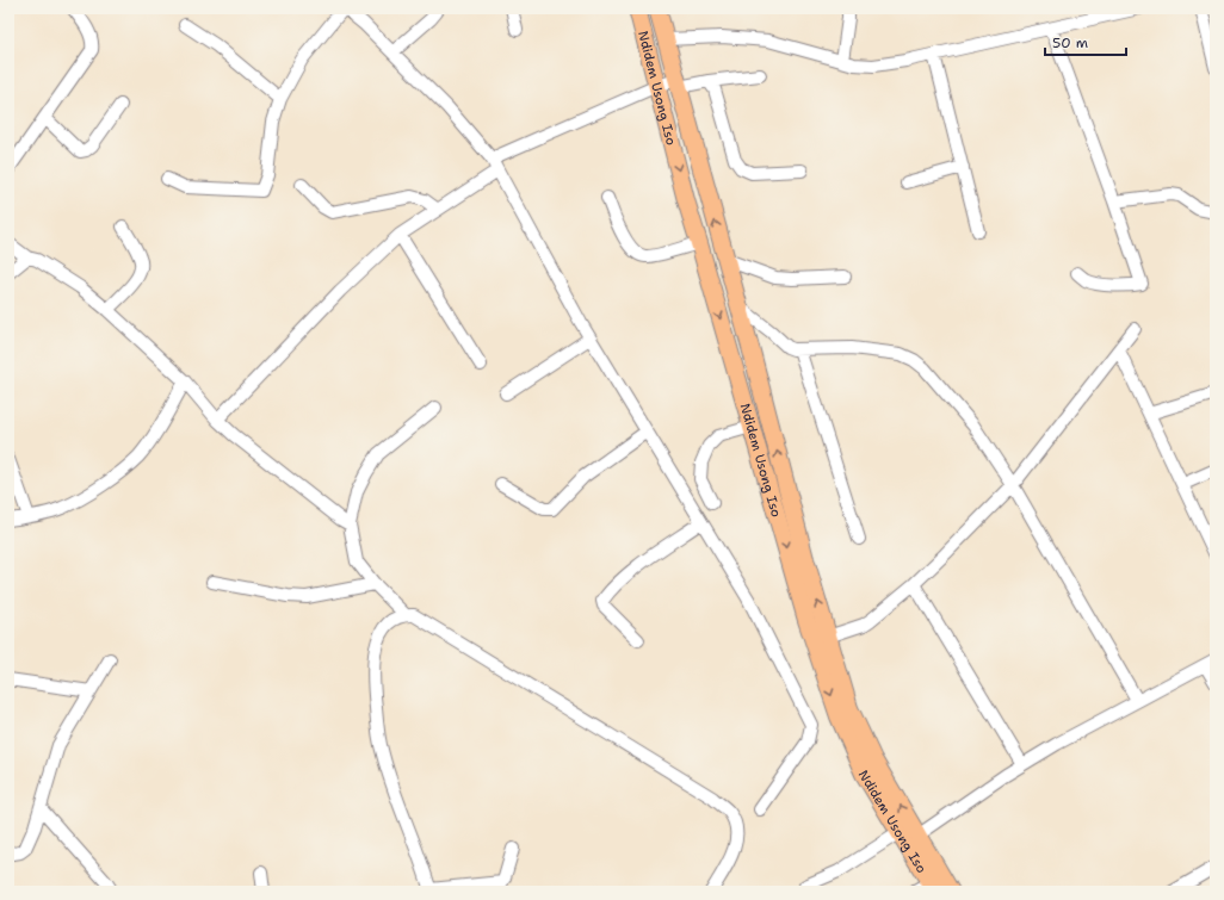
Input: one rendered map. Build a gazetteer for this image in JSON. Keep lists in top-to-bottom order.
{
  "streets": {
    "highway": ["Ndidem Usong Iso"]
  },
  "scale_bar": "50 m"
}
